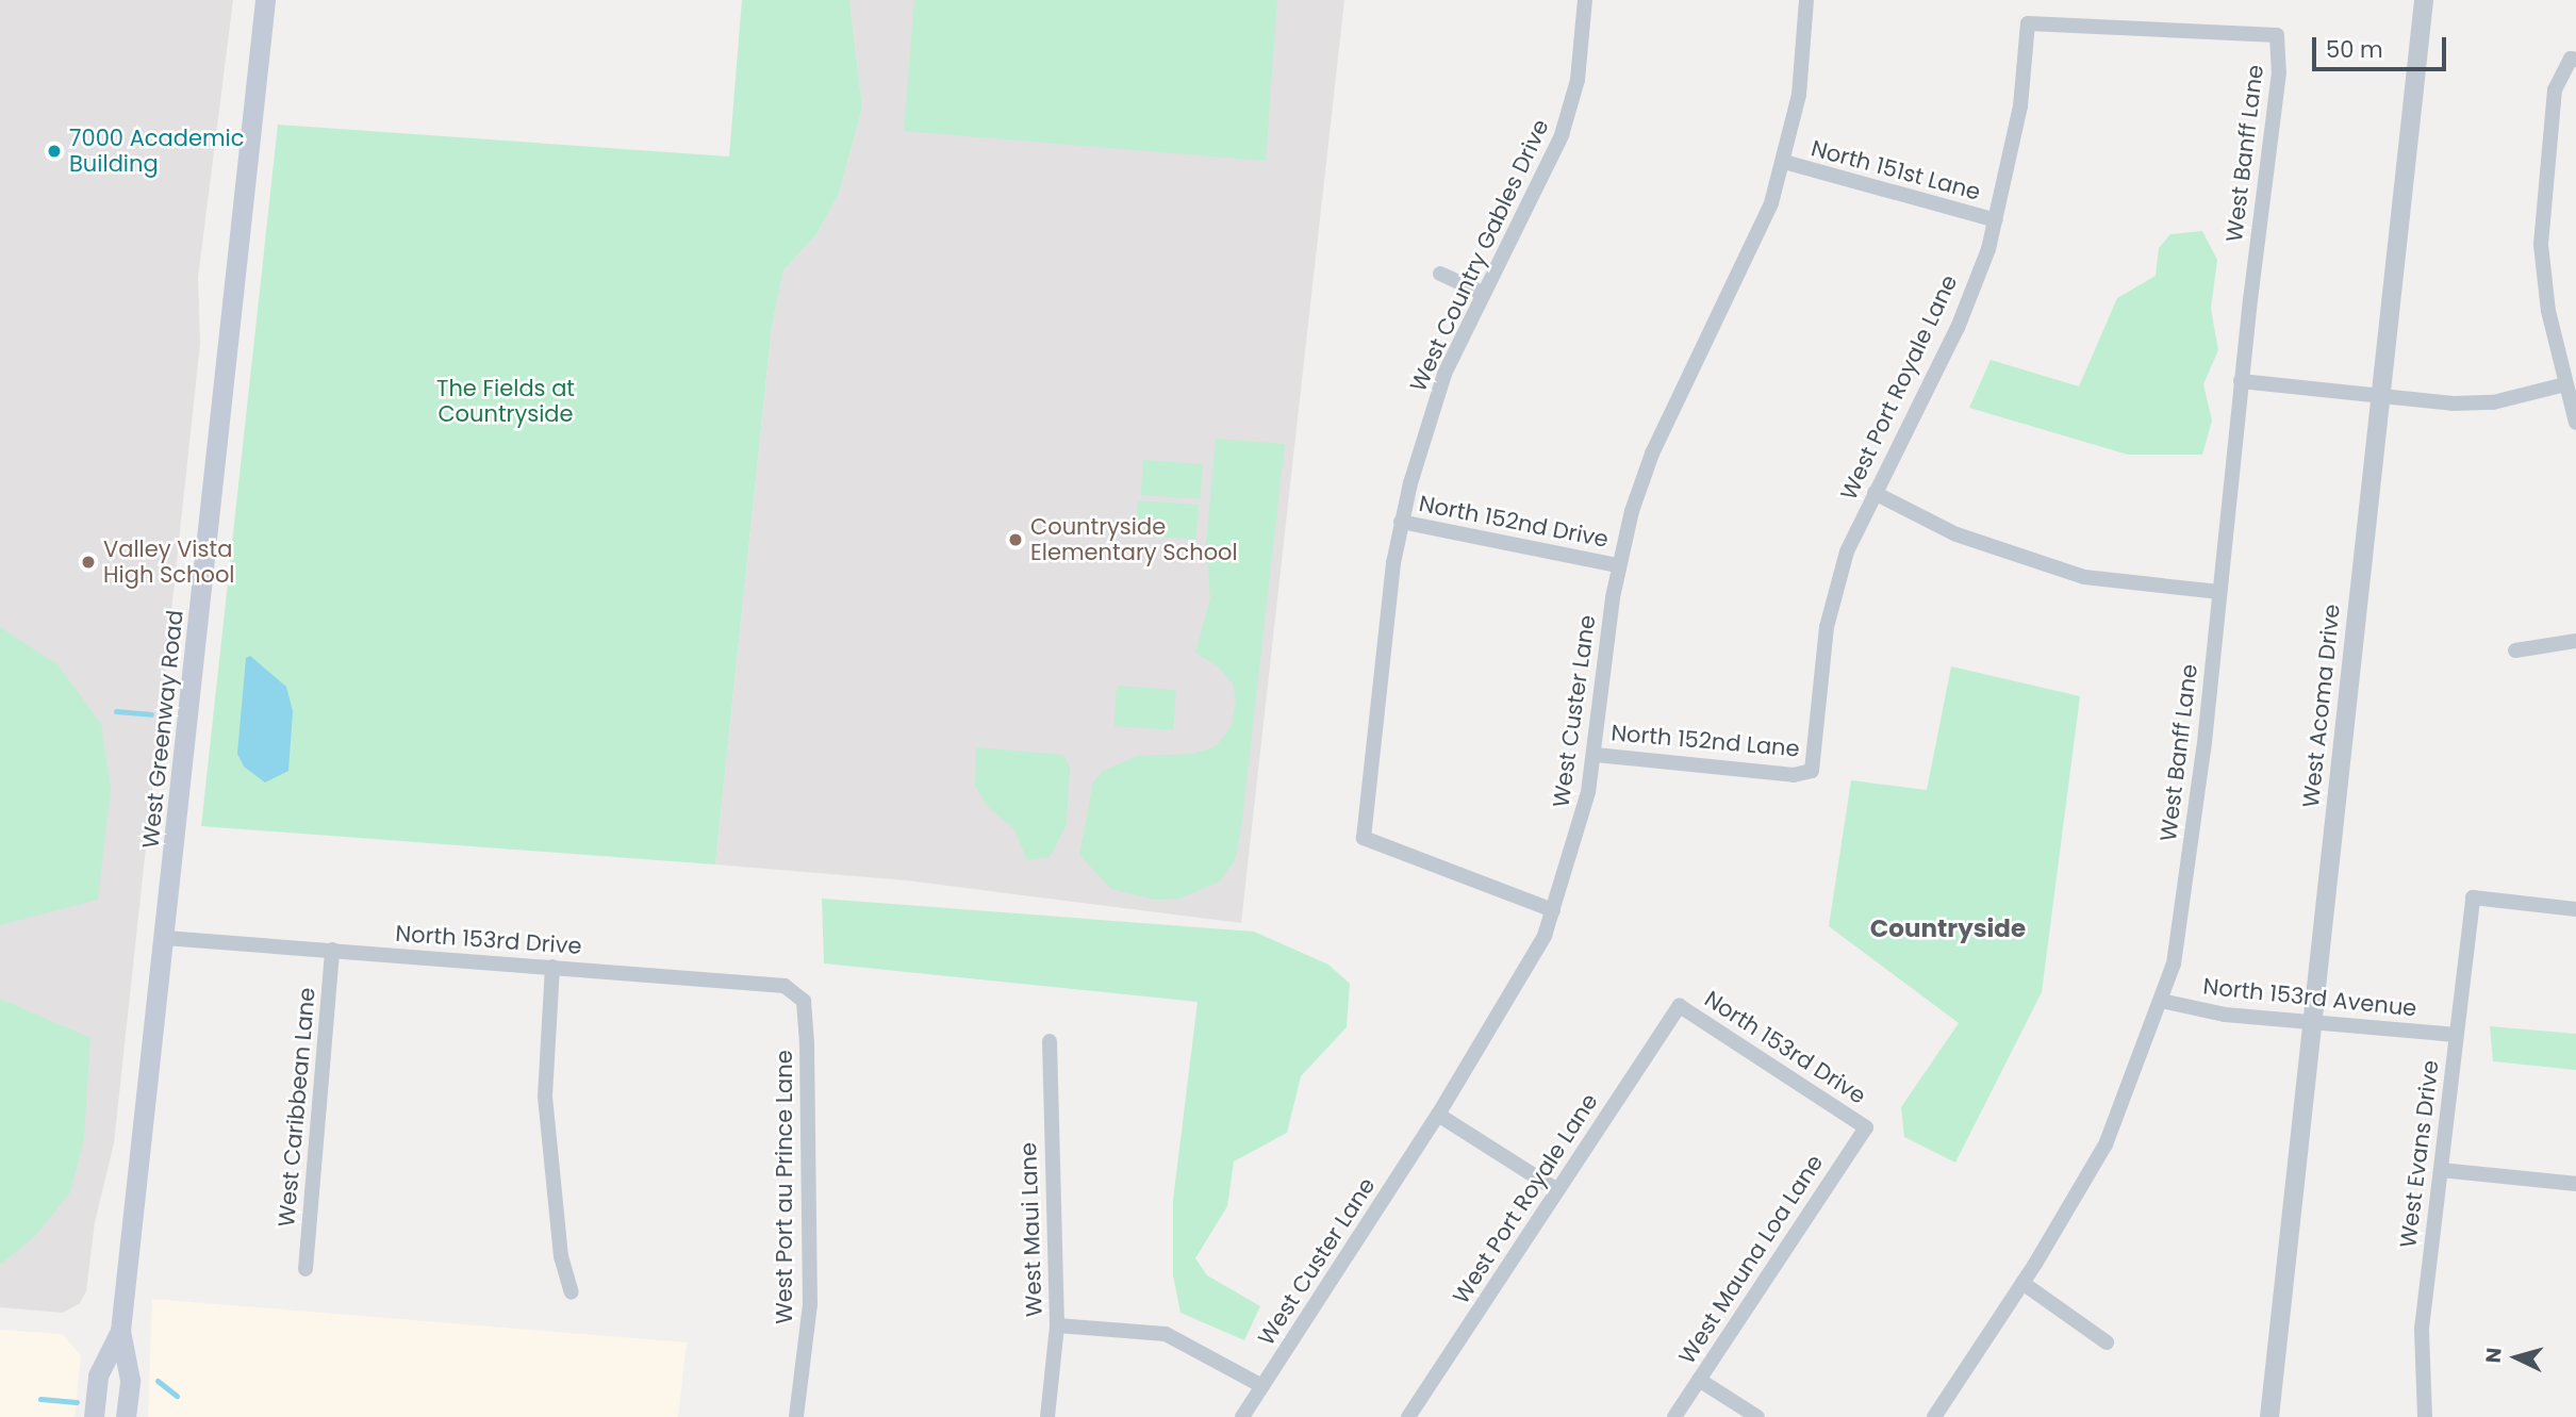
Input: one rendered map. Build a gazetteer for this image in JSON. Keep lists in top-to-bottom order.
{
  "streets": {
    "main road": ["West Greenway Road"],
    "street": [
      "West Banff Lane",
      "North 151st Lane",
      "West Country Gables Drive",
      "West Port Royale Lane",
      "North 152nd Drive",
      "West Acoma Drive",
      "West Custer Lane",
      "North 152nd Lane",
      "North 153rd Drive",
      "North 153rd Avenue",
      "West Caribbean Lane",
      "West Evans Drive",
      "West Port au Prince Lane",
      "West Maui Lane",
      "West Mauna Loa Lane"
    ]
  },
  "crossings": [
    ["West Banff Lane", "West Port Royale Lane"],
    ["West Banff Lane", "North 153rd Avenue"],
    ["North 151st Lane", "West Port Royale Lane"],
    ["North 151st Lane", "West Custer Lane"],
    ["West Country Gables Drive", "North 152nd Drive"],
    ["West Country Gables Drive", "West Custer Lane"],
    ["West Port Royale Lane", "North 152nd Lane"],
    ["West Port Royale Lane", "North 153rd Drive"],
    ["North 152nd Drive", "West Custer Lane"],
    ["West Acoma Drive", "North 153rd Avenue"],
    ["West Custer Lane", "North 152nd Lane"],
    ["West Greenway Road", "North 153rd Drive"],
    ["North 153rd Drive", "West Caribbean Lane"],
    ["North 153rd Drive", "West Port au Prince Lane"],
    ["North 153rd Drive", "West Mauna Loa Lane"],
    ["North 153rd Avenue", "West Evans Drive"]
  ],
  "districts": ["Countryside"],
  "parks": ["The Fields at Countryside"],
  "places": ["7000 Academic Building", "Countryside Elementary School", "Valley Vista High School"],
  "scale_bar": "50 m",
  "north": "left"
}
